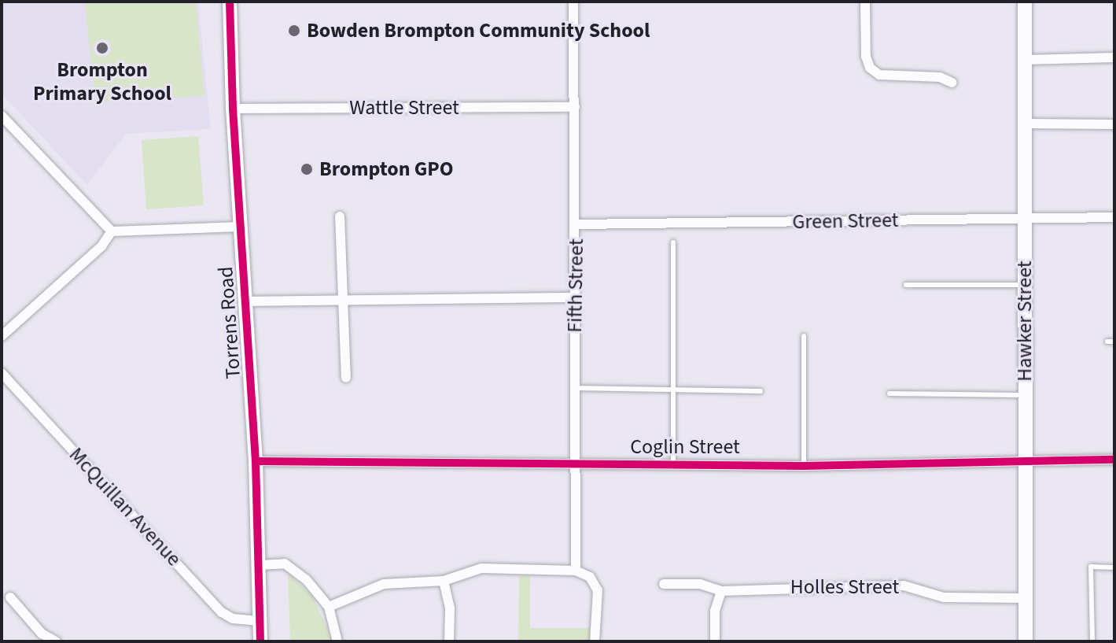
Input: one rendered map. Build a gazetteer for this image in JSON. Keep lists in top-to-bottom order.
{
  "streets": {
    "main road": ["Hawker Street", "Torrens Road"],
    "street": [
      "Wattle Street",
      "Green Street",
      "Fifth Street",
      "Coglin Street",
      "McQuillan Avenue",
      "Holles Street"
    ]
  },
  "crossings": [
    ["Wattle Street", "Fifth Street"],
    ["Wattle Street", "Torrens Road"],
    ["Green Street", "Fifth Street"],
    ["Green Street", "Hawker Street"],
    ["Fifth Street", "Coglin Street"],
    ["Hawker Street", "Coglin Street"],
    ["Hawker Street", "Holles Street"],
    ["Torrens Road", "Coglin Street"],
    ["Torrens Road", "McQuillan Avenue"]
  ],
  "places": ["Bowden Brompton Community School", "Brompton Primary School", "Brompton GPO"]
}
